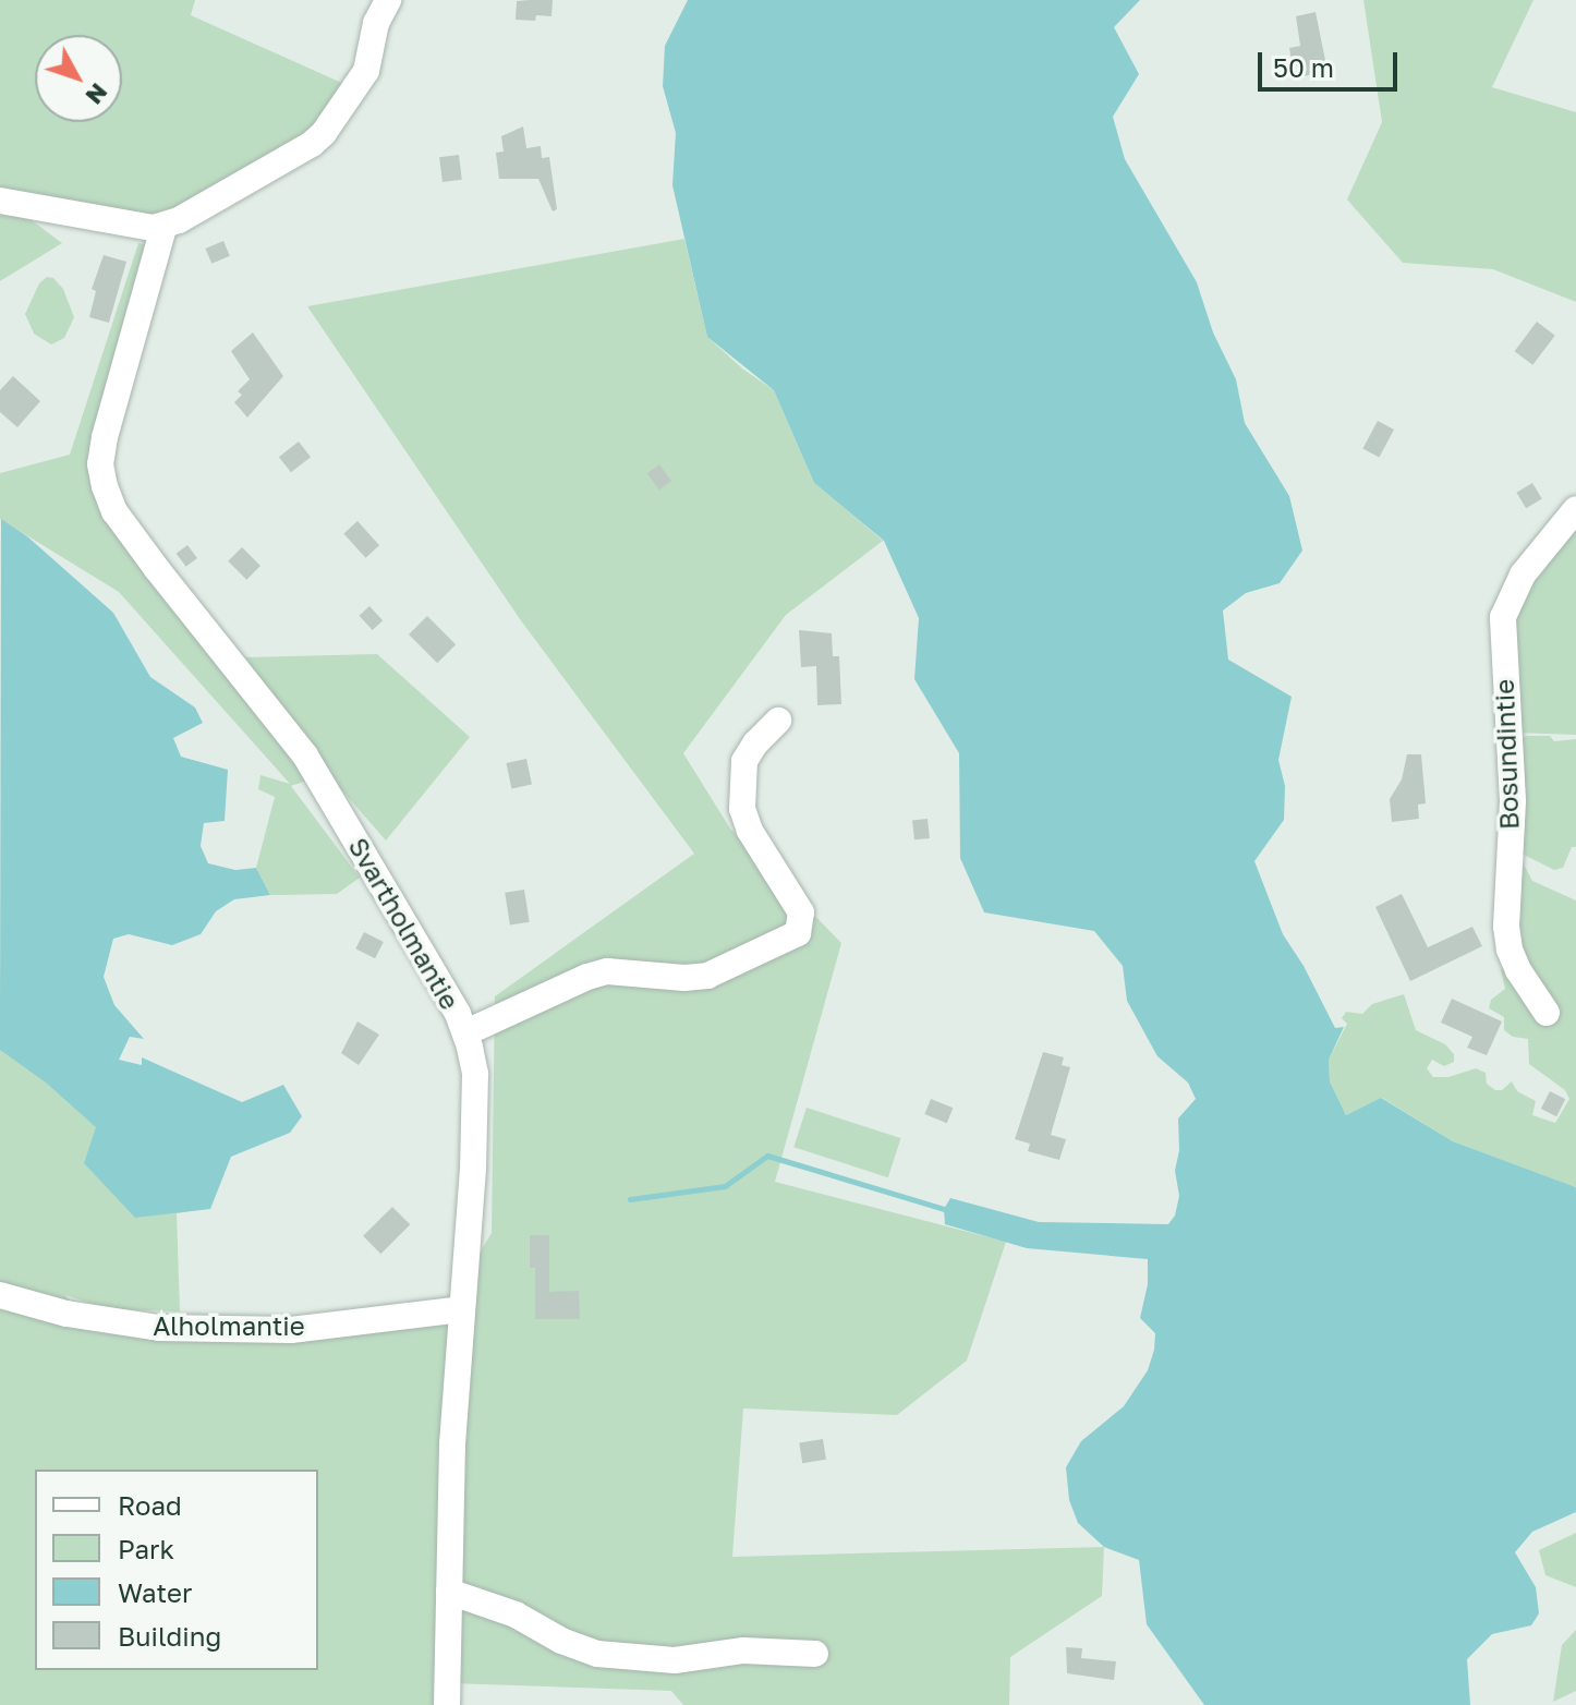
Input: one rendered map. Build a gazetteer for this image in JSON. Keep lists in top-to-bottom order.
{
  "streets": {
    "street": ["Bosundintie", "Svartholmantie", "Alholmantie"]
  },
  "crossings": [
    ["Svartholmantie", "Alholmantie"]
  ],
  "legend": [
    "Road",
    "Park",
    "Water",
    "Building"
  ],
  "scale_bar": "50 m",
  "north": "bottom right"
}
